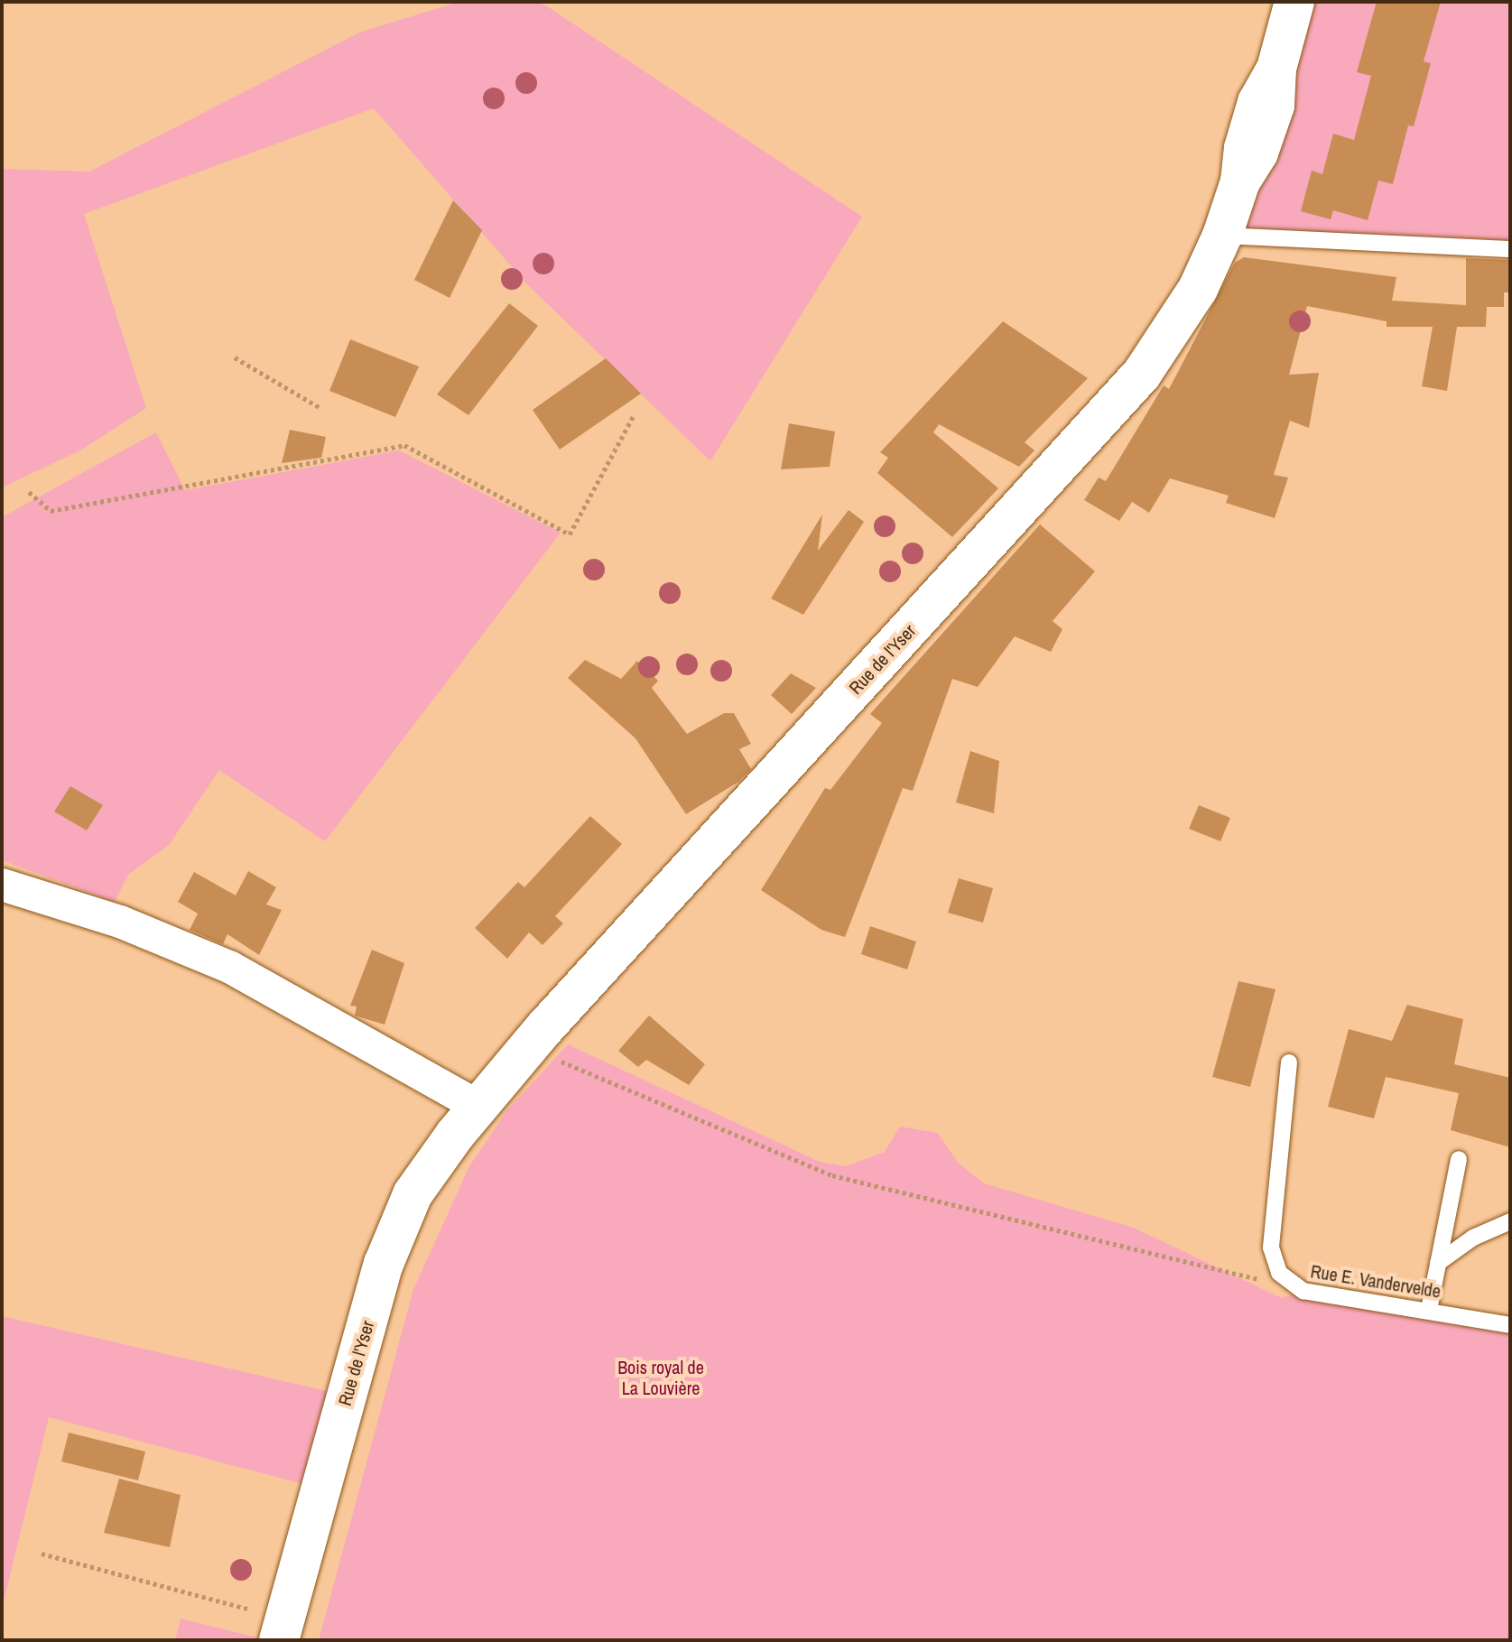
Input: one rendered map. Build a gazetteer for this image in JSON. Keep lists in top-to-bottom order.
{
  "streets": {
    "street": ["Rue de l'Yser"],
    "lane": ["Rue E. Vandervelde"]
  },
  "parks": ["Bois royal de La Louvière"]
}
